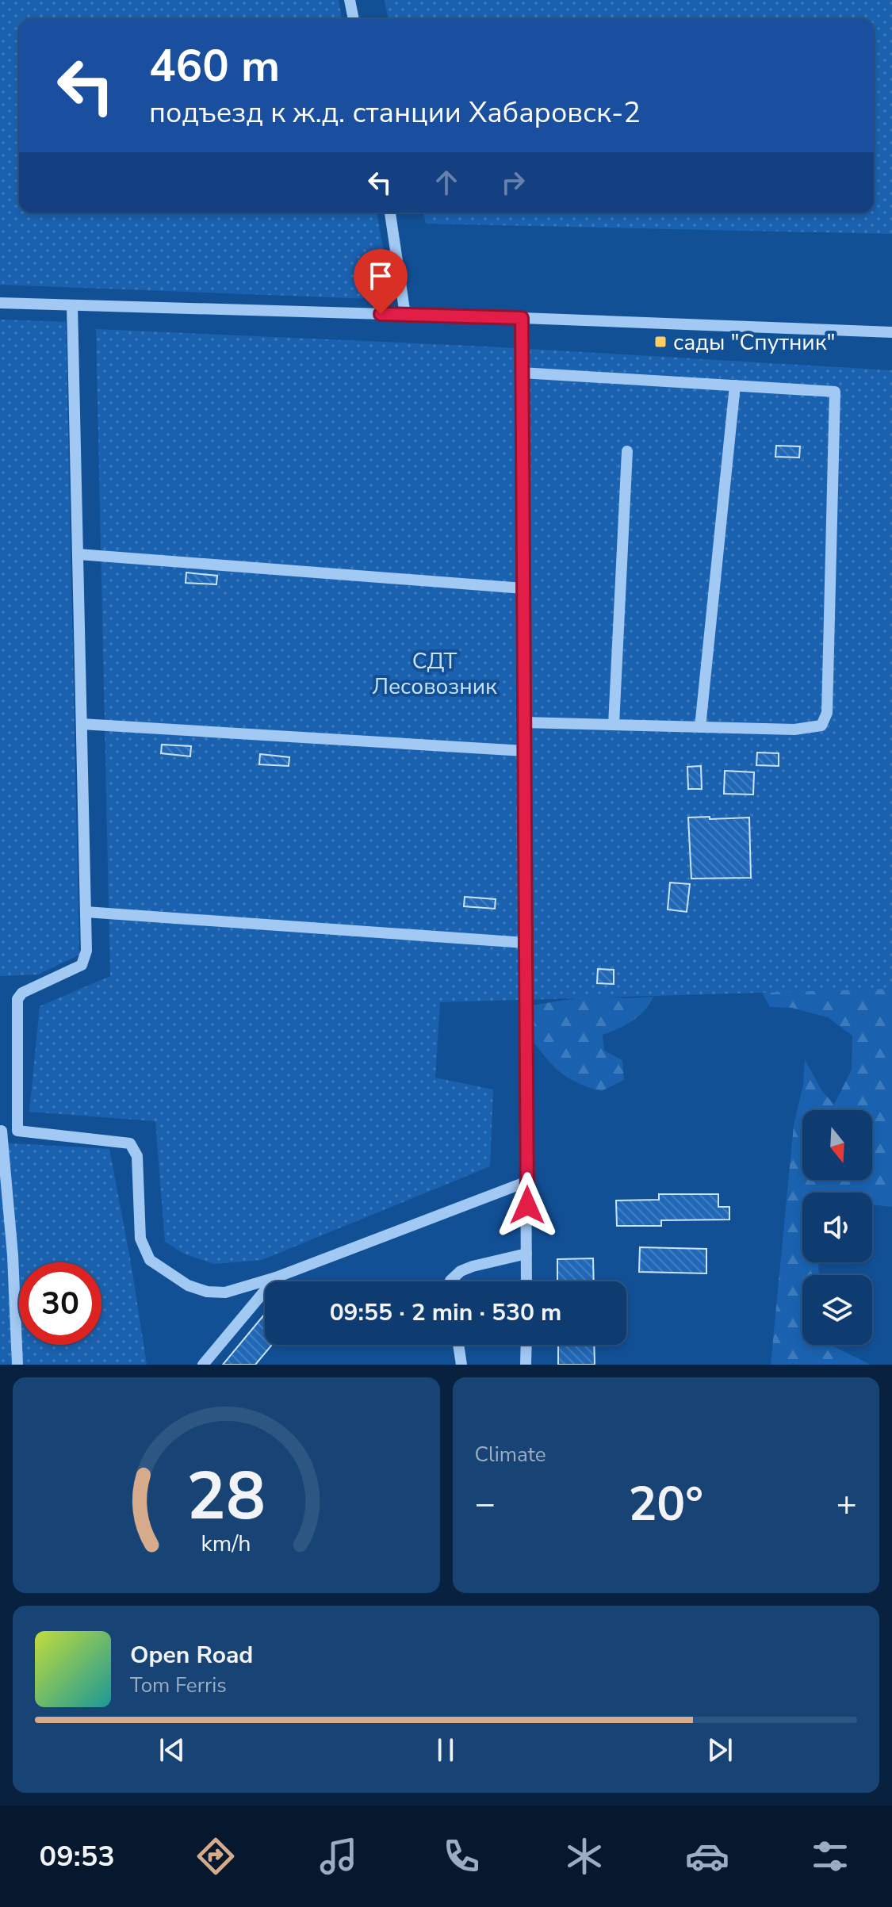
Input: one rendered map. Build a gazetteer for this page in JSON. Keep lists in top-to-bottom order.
{
  "parks": ["СДТ Лесовозник"],
  "places": {
    "transit": ["сады \"Спутник\""]
  },
  "north": "bottom",
  "page": {
    "turn": ["460 m", "подъезд к ж.д. станции Хабаровск-2"],
    "limit": "30",
    "trip": "09:55 · 2 min · 530 m",
    "tile": "Climate",
    "heat": ["−", "20°", "+"],
    "song": ["Open Road", "Tom Ferris"],
    "tabs": "09:53",
    "gauge": ["28", "km/h"]
  }
}
